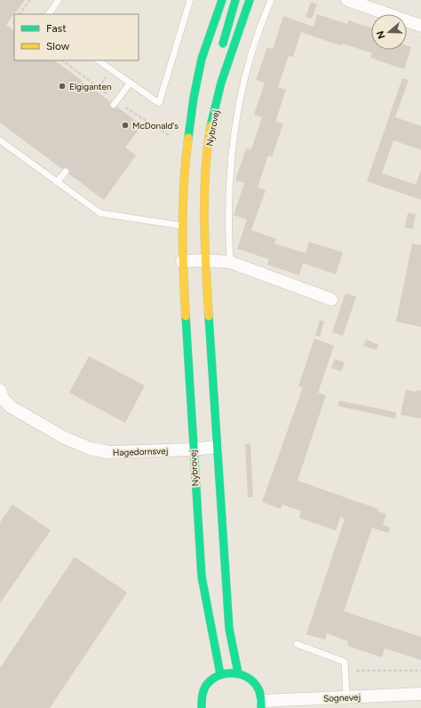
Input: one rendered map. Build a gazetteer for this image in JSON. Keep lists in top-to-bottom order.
{
  "streets": {
    "street": ["Nybrovej", "Hagedornsvej", "Sognevej"]
  },
  "crossings": [
    ["Nybrovej", "Hagedornsvej"]
  ],
  "places": ["Elgiganten", "McDonald's"],
  "legend": ["Fast", "Slow"],
  "north": "left"
}
